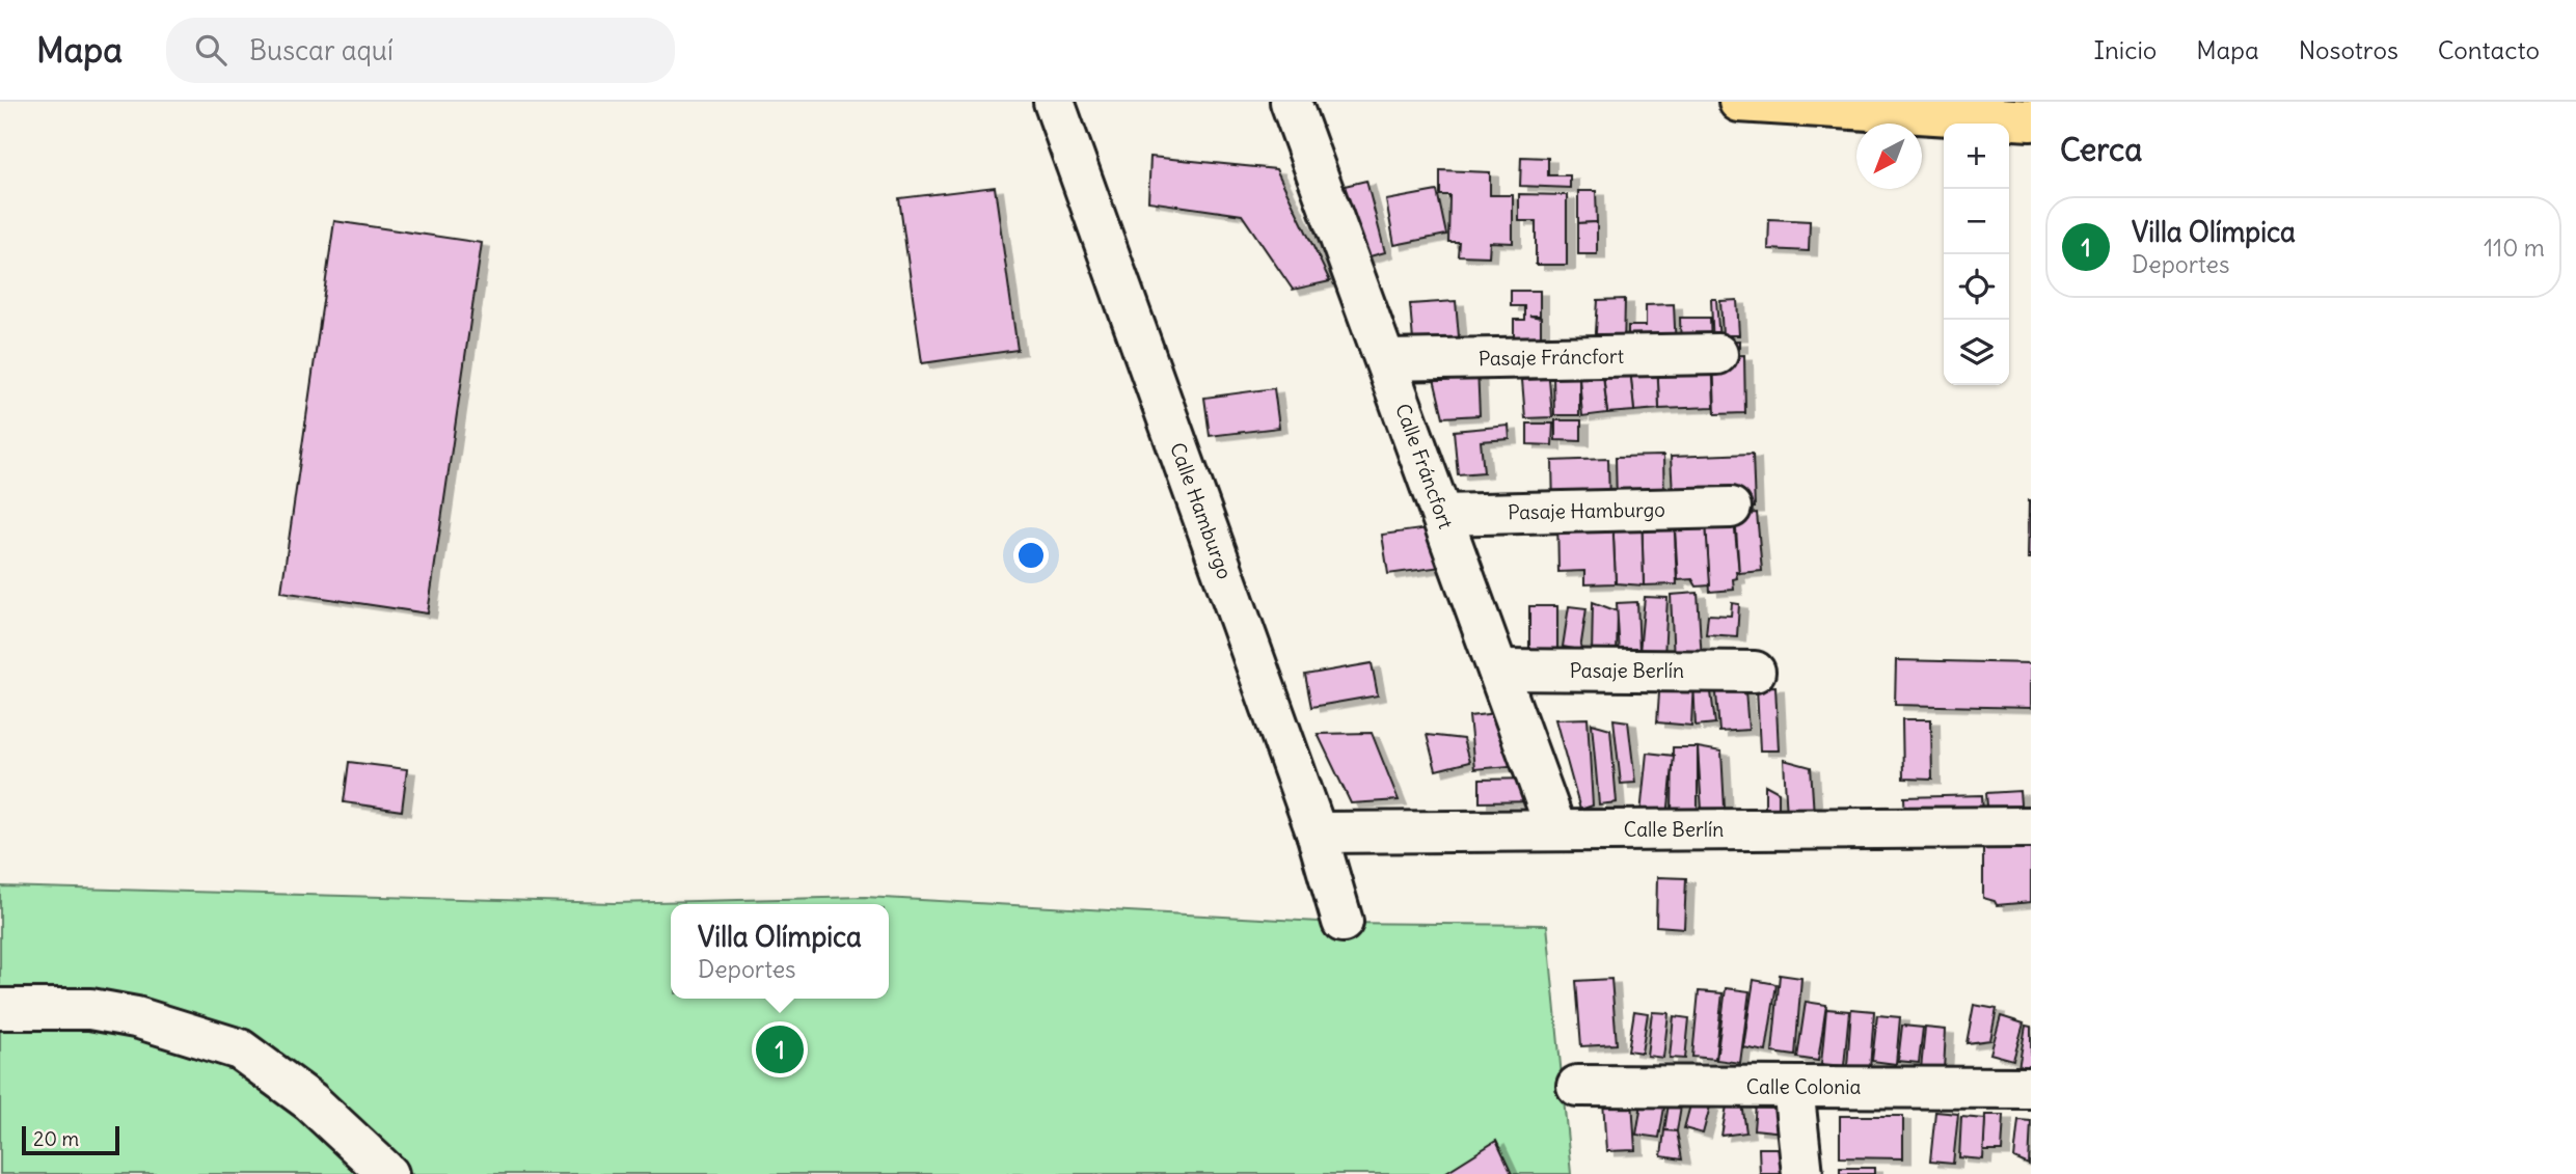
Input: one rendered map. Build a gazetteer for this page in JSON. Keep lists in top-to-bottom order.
{
  "streets": {
    "street": [
      "Pasaje Fráncfort",
      "Calle Fráncfort",
      "Calle Hamburgo",
      "Pasaje Hamburgo",
      "Pasaje Berlín",
      "Calle Berlín",
      "Calle Colonia"
    ]
  },
  "crossings": [
    ["Pasaje Fráncfort", "Calle Fráncfort"],
    ["Calle Fráncfort", "Pasaje Hamburgo"],
    ["Calle Fráncfort", "Pasaje Berlín"],
    ["Calle Fráncfort", "Calle Berlín"],
    ["Calle Hamburgo", "Calle Berlín"]
  ],
  "scale_bar": "20 m",
  "north": "bottom left",
  "page": {
    "header": "Mapa",
    "search": "Buscar aquí",
    "nav": [
      "Inicio",
      "Mapa",
      "Nosotros",
      "Contacto"
    ],
    "heading": "Cerca",
    "map_buttons": ["+", "−"],
    "list": [
      {
        "mark": "1",
        "name": "Villa Olímpica",
        "note": "Deportes",
        "value": "110 m"
      }
    ],
    "popup": ["Villa Olímpica", "Deportes"],
    "pins": "1",
    "scale": "20 m"
  }
}
